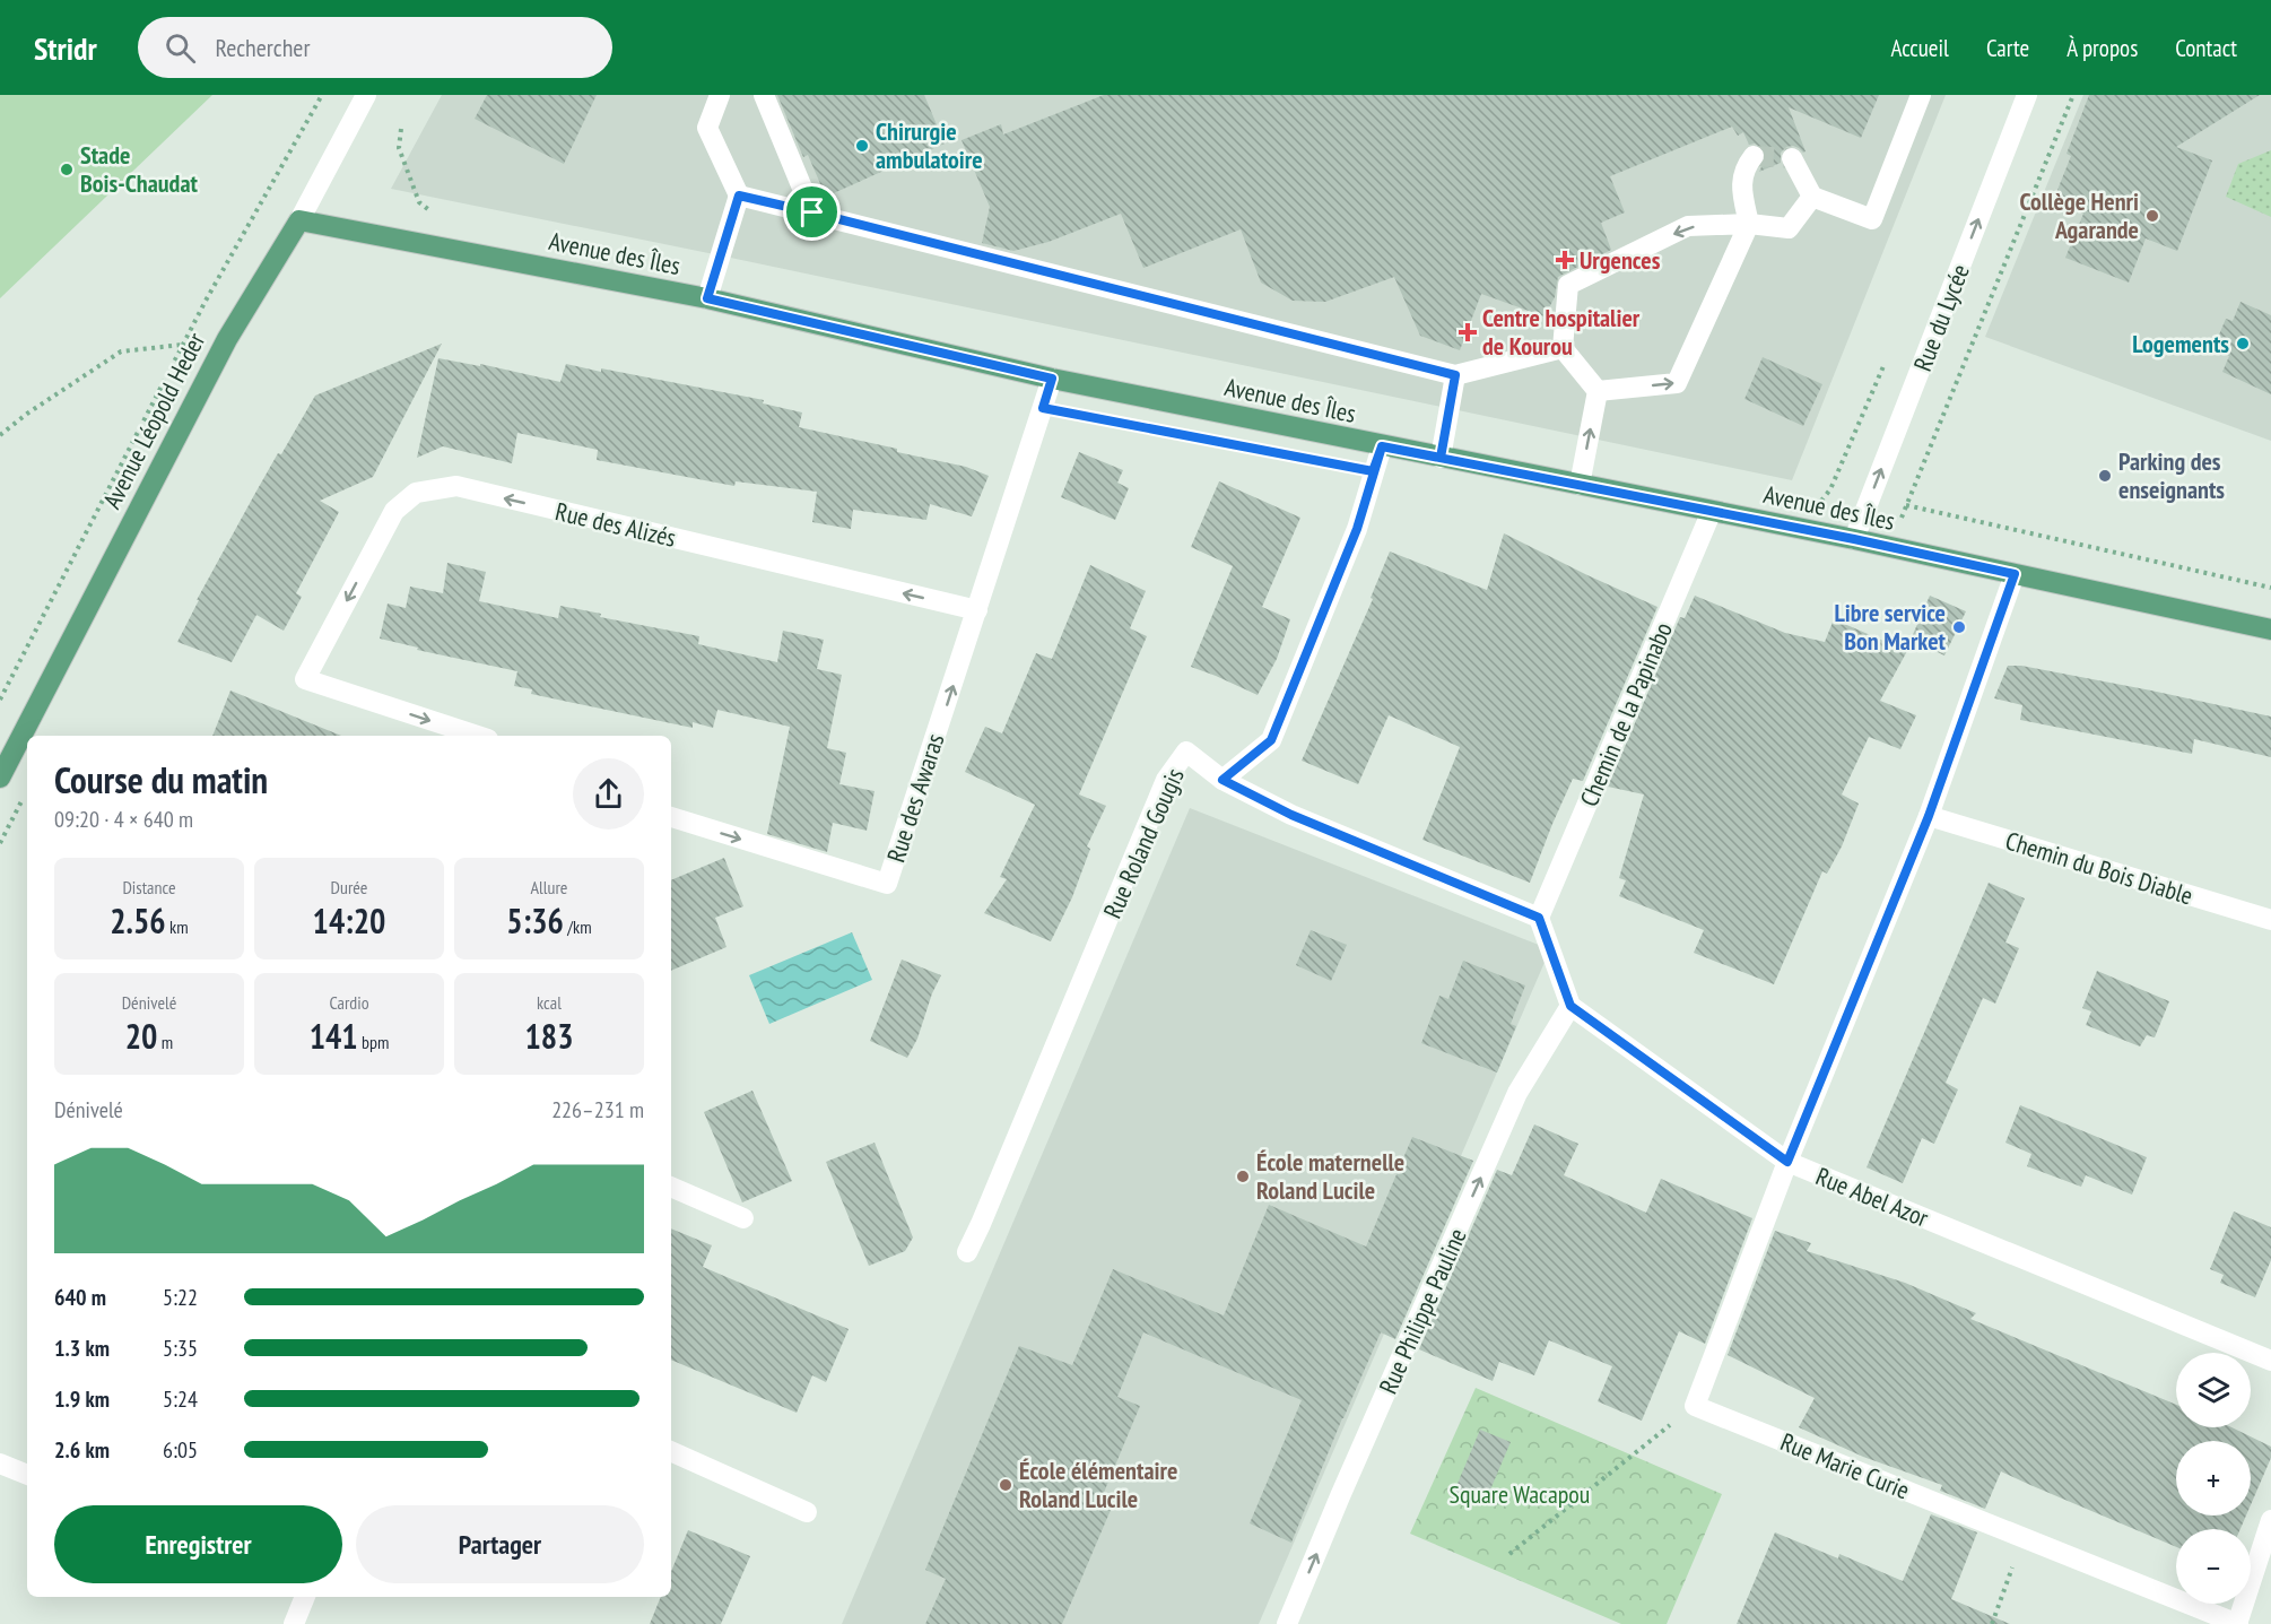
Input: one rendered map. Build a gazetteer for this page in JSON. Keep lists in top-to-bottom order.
{
  "streets": {
    "main road": ["Avenue des Îles", "Avenue Léopold Heder"],
    "street": [
      "Rue du Lycée",
      "Rue des Alizés",
      "Chemin de la Papinabo",
      "Rue des Awaras",
      "Rue Roland Gougis",
      "Chemin du Bois Diable",
      "Rue Abel Azor",
      "Rue Philippe Pauline",
      "Rue Marie Curie"
    ]
  },
  "crossings": [
    ["Avenue des Îles", "Rue du Lycée"],
    ["Avenue des Îles", "Avenue Léopold Heder"],
    ["Avenue des Îles", "Chemin de la Papinabo"],
    ["Avenue des Îles", "Rue Roland Gougis"],
    ["Rue des Alizés", "Rue des Awaras"],
    ["Rue Abel Azor", "Rue Philippe Pauline"]
  ],
  "one_way": ["Rue du Lycée", "Rue Philippe Pauline"],
  "parks": ["Square Wacapou"],
  "places": {
    "other": [
      "Chirurgie ambulatoire",
      "Stade Bois-Chaudat",
      "Collège Henri Agarande",
      "Logements",
      "Parking des enseignants",
      "Libre service Bon Market",
      "École maternelle Roland Lucile",
      "École élémentaire Roland Lucile"
    ],
    "health": ["Urgences", "Centre hospitalier de Kourou"]
  },
  "page": {
    "header": "Stridr",
    "search": "Rechercher",
    "nav": [
      "Accueil",
      "Carte",
      "À propos",
      "Contact"
    ],
    "heading": ["Course du matin", "09:20 · 4 × 640 m"],
    "stats": [
      ["Distance", "2.56 km"],
      ["Durée", "14:20"],
      ["Allure", "5:36 /km"],
      ["Dénivelé", "20 m"],
      ["Cardio", "141 bpm"],
      ["kcal", "183"]
    ],
    "chart": ["Dénivelé", "226–231 m"],
    "list": [
      {
        "name": "640 m",
        "note": "5:22"
      },
      {
        "name": "1.3 km",
        "note": "5:35"
      },
      {
        "name": "1.9 km",
        "note": "5:24"
      },
      {
        "name": "2.6 km",
        "note": "6:05"
      }
    ],
    "map_buttons": ["+", "−"],
    "buttons": ["Enregistrer", "Partager"]
  }
}
